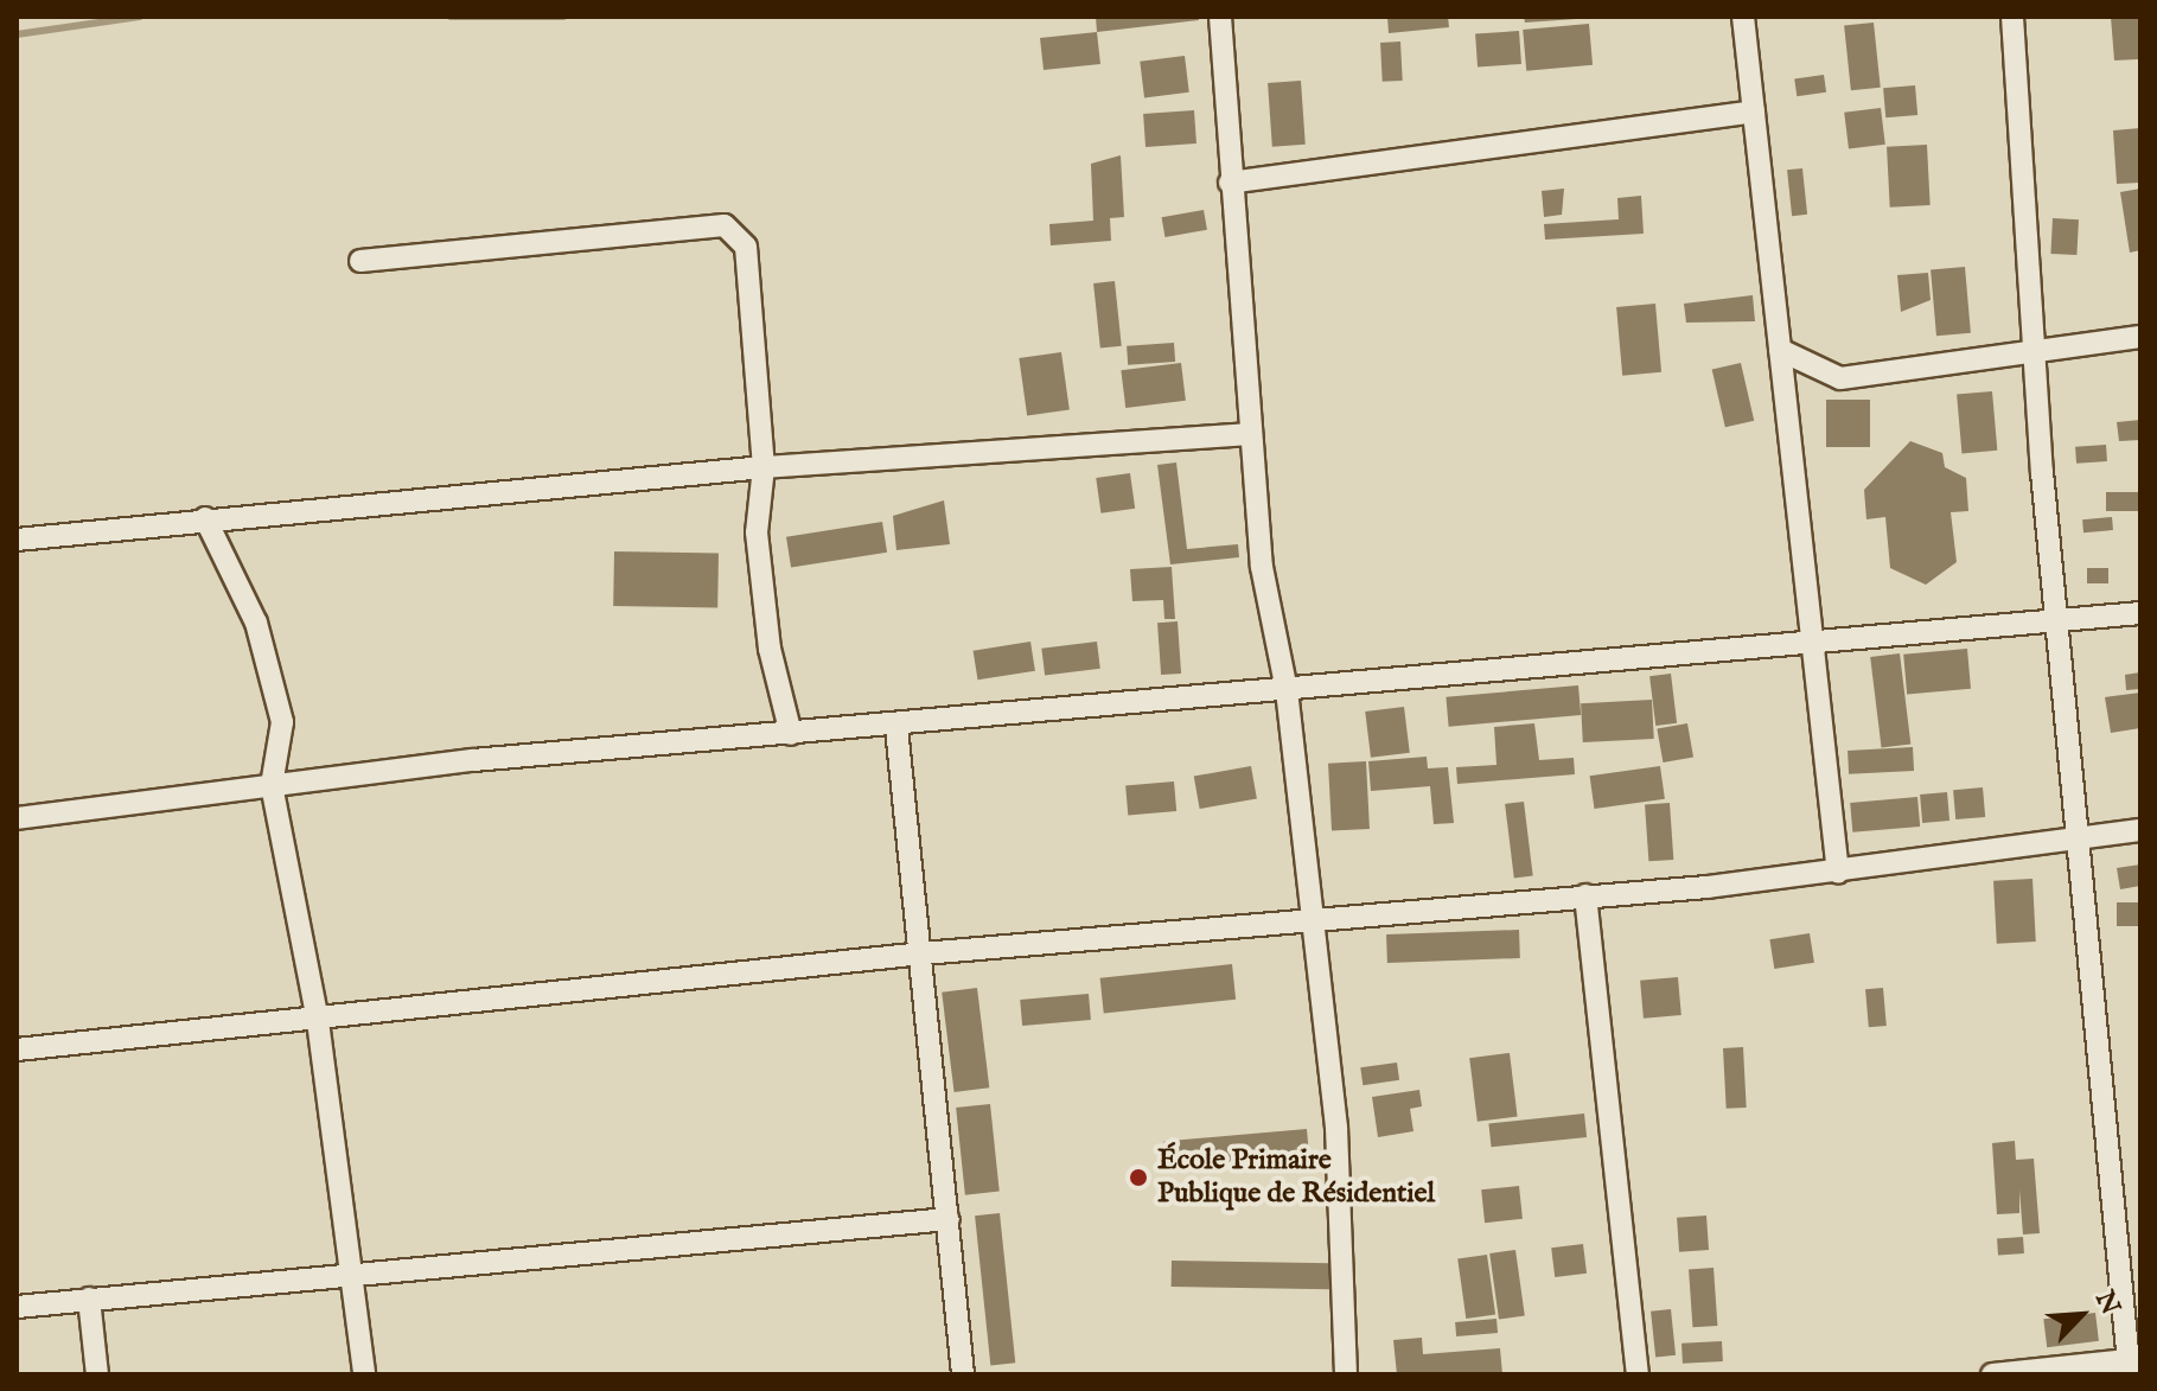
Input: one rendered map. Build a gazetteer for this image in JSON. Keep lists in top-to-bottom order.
{
  "places": ["École Primaire Publique de Résidentiel"],
  "north": "top right"
}
